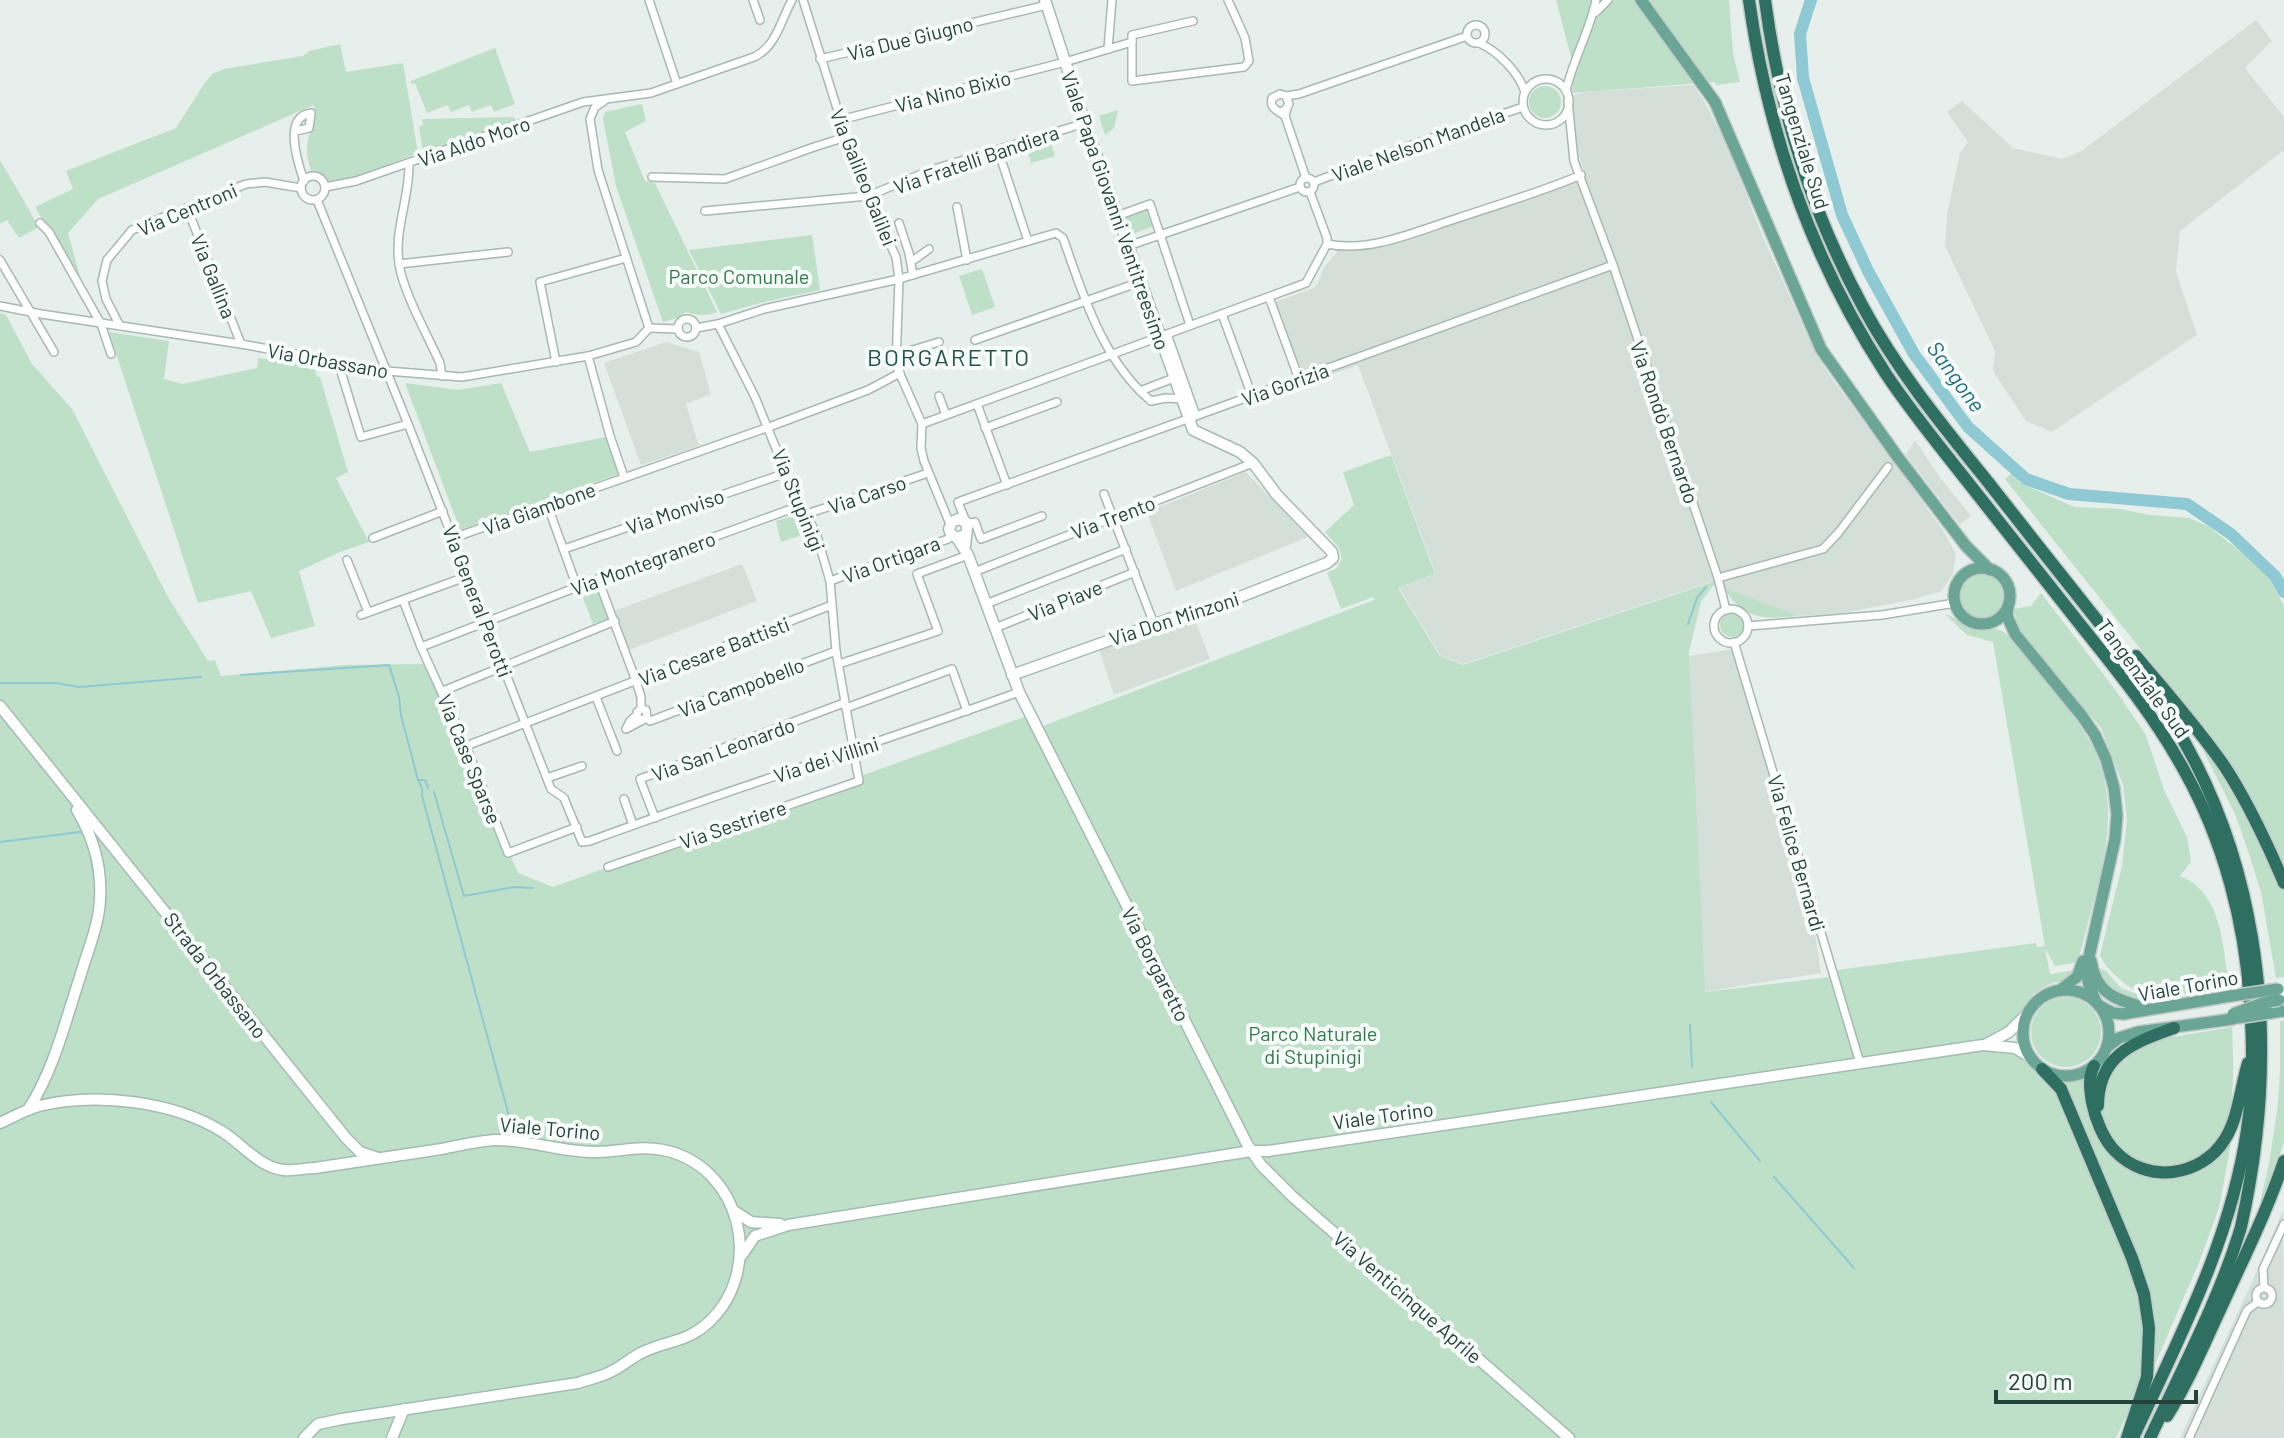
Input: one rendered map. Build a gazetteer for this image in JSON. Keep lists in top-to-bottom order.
{
  "streets": {
    "highway": ["Tangenziale Sud"],
    "main road": [
      "Via Galileo Galilei",
      "Viale Papa Giovanni Ventitreesimo",
      "Via Don Minzoni",
      "Via Borgaretto",
      "Strada Orbassano",
      "Viale Torino",
      "Via Venticinque Aprile"
    ],
    "street": [
      "Via Due Giugno",
      "Via Nino Bixio",
      "Via Aldo Moro",
      "Viale Nelson Mandela",
      "Via Fratelli Bandiera",
      "Via Centroni",
      "Via Gallina",
      "Via Orbassano",
      "Via Gorizia",
      "Via Rondò Bernardo",
      "Via Carso",
      "Via Stupinigi",
      "Via Giambone",
      "Via Monviso",
      "Via Trento",
      "Via Ortigara",
      "Via Montegranero",
      "Via Piave",
      "Via General Perotti",
      "Via Cesare Battisti",
      "Via Campobello",
      "Via San Leonardo",
      "Via Case Sparse",
      "Via dei Villini",
      "Via Sestriere",
      "Via Felice Bernardi"
    ]
  },
  "crossings": [
    ["Via Due Giugno", "Via Galileo Galilei"],
    ["Via Due Giugno", "Viale Papa Giovanni Ventitreesimo"],
    ["Via Nino Bixio", "Via Galileo Galilei"],
    ["Via Nino Bixio", "Viale Papa Giovanni Ventitreesimo"],
    ["Via Aldo Moro", "Via Centroni"],
    ["Via Aldo Moro", "Via Orbassano"],
    ["Viale Nelson Mandela", "Via Rondò Bernardo"],
    ["Via Fratelli Bandiera", "Via Galileo Galilei"],
    ["Via Fratelli Bandiera", "Viale Papa Giovanni Ventitreesimo"],
    ["Via Galileo Galilei", "Via Gorizia"],
    ["Via Galileo Galilei", "Via Carso"],
    ["Via Galileo Galilei", "Via Giambone"],
    ["Via Galileo Galilei", "Via Trento"],
    ["Via Galileo Galilei", "Via Ortigara"],
    ["Via Galileo Galilei", "Via Piave"],
    ["Via Galileo Galilei", "Via Don Minzoni"],
    ["Via Galileo Galilei", "Via dei Villini"],
    ["Via Galileo Galilei", "Via Borgaretto"],
    ["Via Centroni", "Via Gallina"],
    ["Via Centroni", "Via Orbassano"],
    ["Via Centroni", "Via General Perotti"],
    ["Viale Papa Giovanni Ventitreesimo", "Via Gorizia"],
    ["Via Gallina", "Via Orbassano"],
    ["Via Orbassano", "Via General Perotti"],
    ["Via Gorizia", "Via Rondò Bernardo"],
    ["Via Rondò Bernardo", "Via Felice Bernardi"],
    ["Via Carso", "Via Stupinigi"],
    ["Via Stupinigi", "Via Giambone"],
    ["Via Stupinigi", "Via Monviso"],
    ["Via Stupinigi", "Via Ortigara"],
    ["Via Stupinigi", "Via Montegranero"],
    ["Via Stupinigi", "Via Cesare Battisti"],
    ["Via Stupinigi", "Via Campobello"],
    ["Via Stupinigi", "Via San Leonardo"],
    ["Via Stupinigi", "Via dei Villini"],
    ["Via Stupinigi", "Via Sestriere"],
    ["Via Giambone", "Via General Perotti"],
    ["Via Trento", "Via Don Minzoni"],
    ["Via Montegranero", "Via General Perotti"],
    ["Via Montegranero", "Via Campobello"],
    ["Via Montegranero", "Via Case Sparse"],
    ["Via General Perotti", "Via Cesare Battisti"],
    ["Via General Perotti", "Via Case Sparse"],
    ["Via General Perotti", "Via dei Villini"],
    ["Via Cesare Battisti", "Via Campobello"],
    ["Via Cesare Battisti", "Via Case Sparse"],
    ["Via San Leonardo", "Via dei Villini"],
    ["Via Case Sparse", "Via dei Villini"],
    ["Via Felice Bernardi", "Viale Torino"],
    ["Via Borgaretto", "Viale Torino"],
    ["Via Borgaretto", "Via Venticinque Aprile"],
    ["Strada Orbassano", "Viale Torino"],
    ["Viale Torino", "Via Venticinque Aprile"]
  ],
  "districts": ["BORGARETTO"],
  "water": ["Sangone"],
  "parks": ["Parco Comunale", "Parco Naturale di Stupinigi"],
  "scale_bar": "200 m"
}
